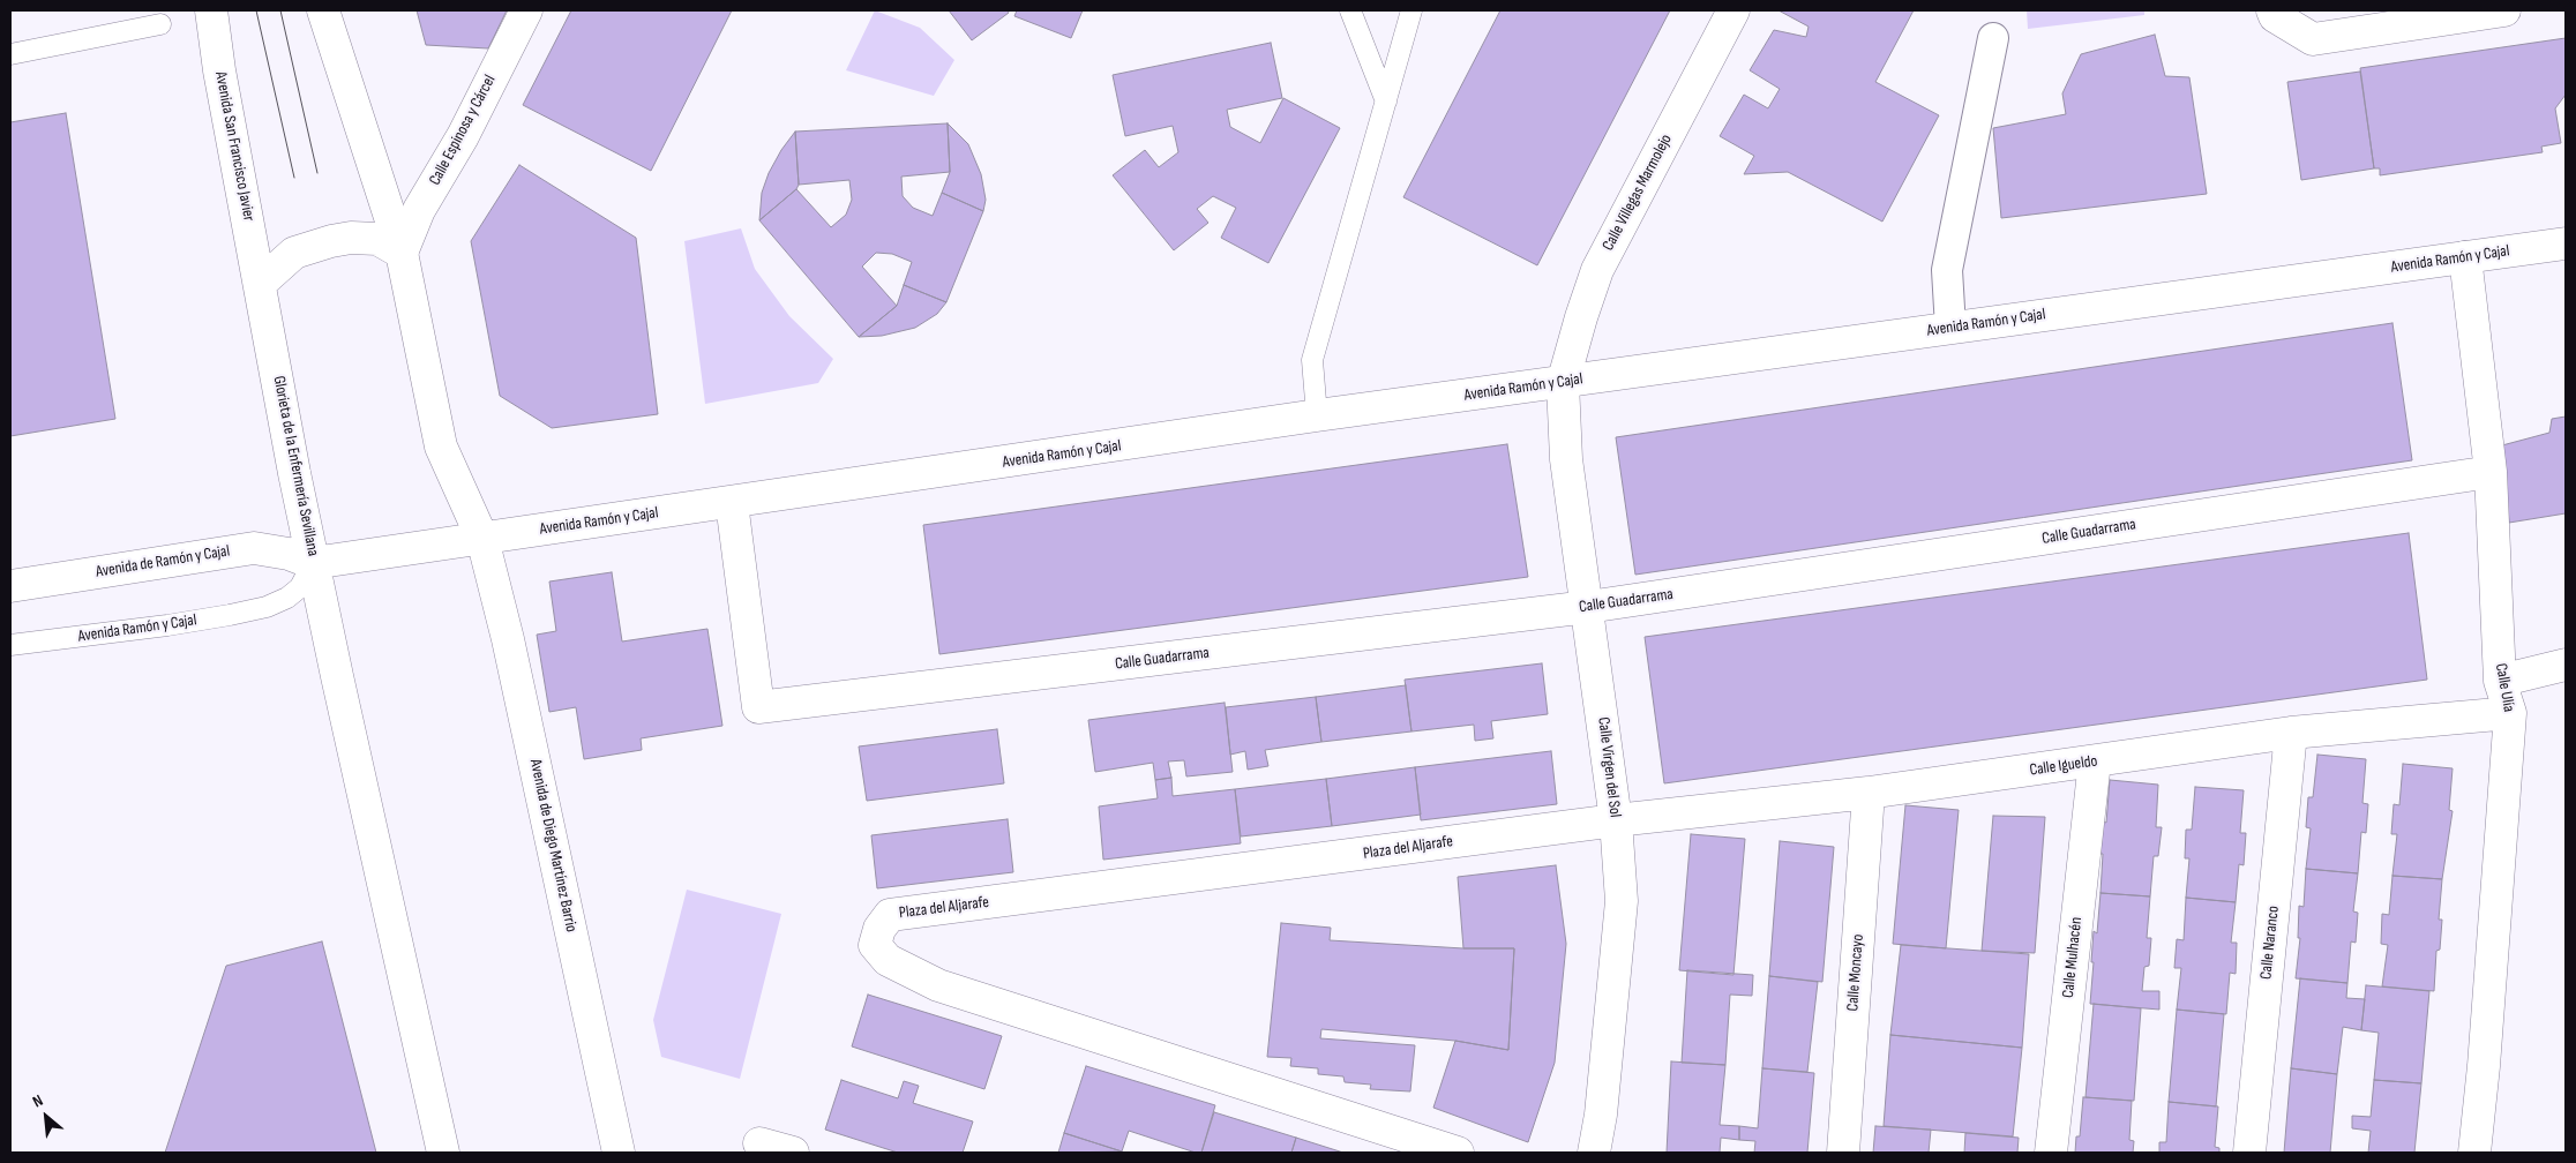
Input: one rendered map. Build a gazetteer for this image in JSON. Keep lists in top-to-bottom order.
{
  "streets": {
    "street": [
      "Calle Espinosa y Cárcel",
      "Avenida San Francisco Javier",
      "Calle Villegas Marmolejo",
      "Avenida Ramón y Cajal",
      "Glorieta de la Enfermería Sevillana",
      "Calle Guadarrama",
      "Avenida de Ramón y Cajal",
      "Calle Ulía",
      "Calle Igueldo",
      "Calle Virgen del Sol",
      "Avenida de Diego Martínez Barrio",
      "Plaza del Aljarafe",
      "Calle Naranco",
      "Calle Mulhacén",
      "Calle Moncayo"
    ]
  },
  "crossings": [
    ["Avenida San Francisco Javier", "Glorieta de la Enfermería Sevillana"],
    ["Calle Villegas Marmolejo", "Avenida Ramón y Cajal"],
    ["Calle Villegas Marmolejo", "Calle Virgen del Sol"],
    ["Avenida Ramón y Cajal", "Glorieta de la Enfermería Sevillana"],
    ["Avenida Ramón y Cajal", "Calle Guadarrama"],
    ["Avenida Ramón y Cajal", "Avenida de Ramón y Cajal"],
    ["Avenida Ramón y Cajal", "Calle Ulía"],
    ["Avenida Ramón y Cajal", "Calle Virgen del Sol"],
    ["Avenida Ramón y Cajal", "Avenida de Diego Martínez Barrio"],
    ["Glorieta de la Enfermería Sevillana", "Avenida de Ramón y Cajal"],
    ["Glorieta de la Enfermería Sevillana", "Avenida de Diego Martínez Barrio"],
    ["Calle Guadarrama", "Calle Ulía"],
    ["Calle Guadarrama", "Calle Virgen del Sol"],
    ["Calle Ulía", "Calle Igueldo"],
    ["Calle Igueldo", "Calle Virgen del Sol"],
    ["Calle Igueldo", "Plaza del Aljarafe"],
    ["Calle Igueldo", "Calle Naranco"],
    ["Calle Igueldo", "Calle Mulhacén"],
    ["Calle Igueldo", "Calle Moncayo"],
    ["Calle Virgen del Sol", "Plaza del Aljarafe"]
  ],
  "north": "top left"
}
